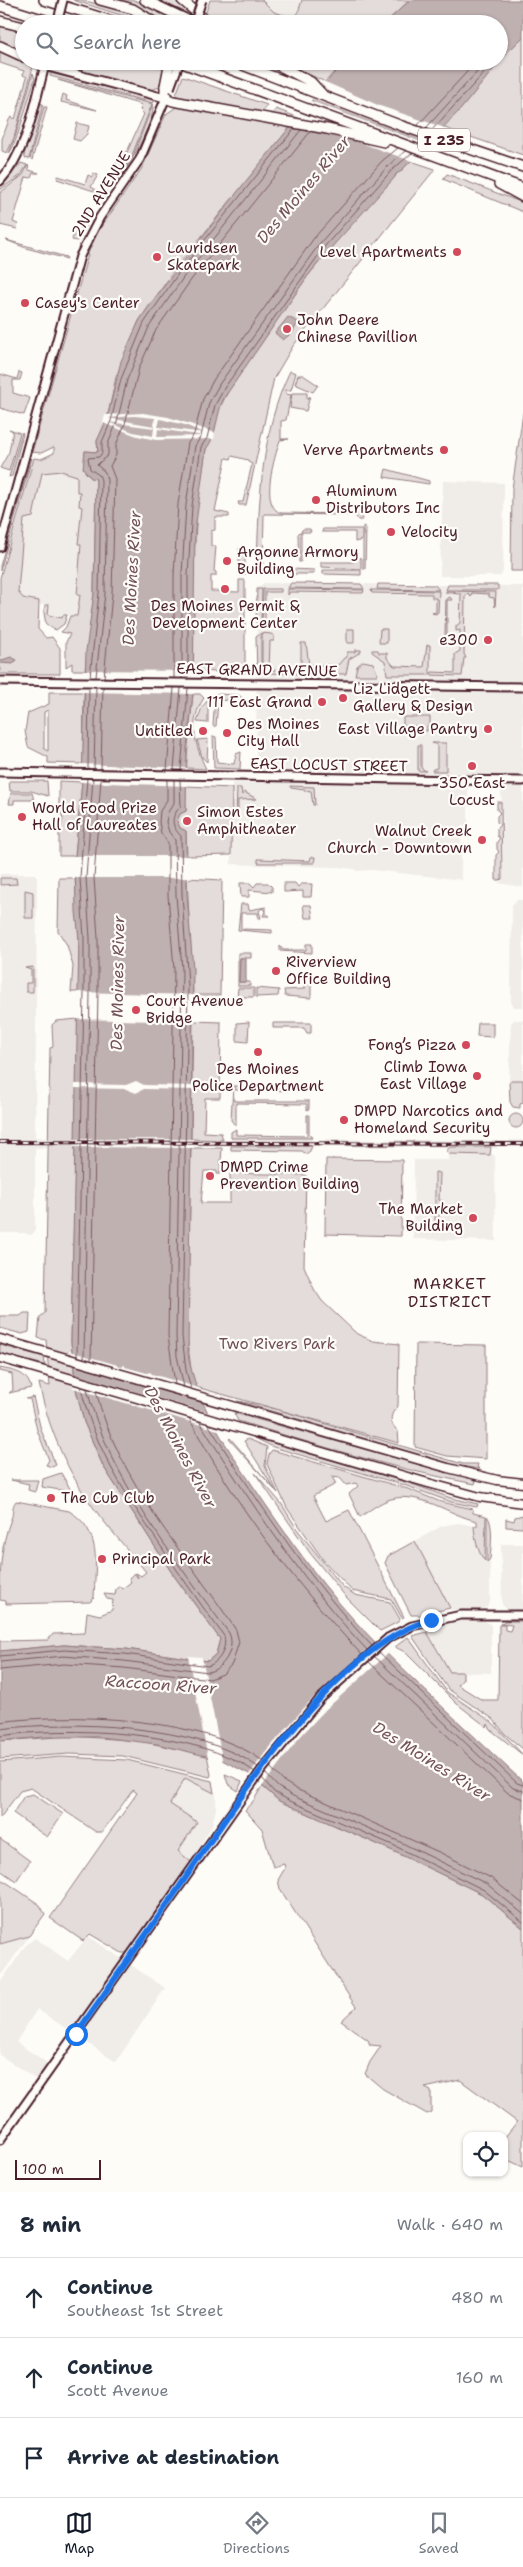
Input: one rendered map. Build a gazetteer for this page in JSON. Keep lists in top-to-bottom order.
{
  "streets": {
    "highway": ["I 235"],
    "main road": ["2ND AVENUE", "EAST GRAND AVENUE", "EAST LOCUST STREET"]
  },
  "districts": ["MARKET DISTRICT"],
  "water": ["Des Moines River", "Raccoon River"],
  "parks": ["Two Rivers Park"],
  "places": [
    "Level Apartments",
    "Lauridsen Skatepark",
    "Casey's Center",
    "John Deere Chinese Pavillion",
    "Verve Apartments",
    "Aluminum Distributors Inc",
    "Velocity",
    "Argonne Armory Building",
    "Des Moines Permit & Development Center",
    "e300",
    "Liz Lidgett Gallery & Design",
    "111 East Grand",
    "East Village Pantry",
    "Untitled",
    "Des Moines City Hall",
    "350 East Locust",
    "World Food Prize Hall of Laureates",
    "Simon Estes Amphitheater",
    "Walnut Creek Church - Downtown",
    "Riverview Office Building",
    "Court Avenue Bridge",
    "Fong’s Pizza",
    "Des Moines Police Department",
    "Climb Iowa East Village",
    "DMPD Narcotics and Homeland Security",
    "DMPD Crime Prevention Building",
    "The Market Building",
    "The Cub Club",
    "Principal Park"
  ],
  "scale_bar": "100 m",
  "page": {
    "search": "Search here",
    "scale": "100 m",
    "heading": ["8 min", "Walk · 640 m"],
    "list": [
      ["Continue", "Southeast 1st Street", "480 m"],
      ["Continue", "Scott Avenue", "160 m"],
      "Arrive at destination"
    ],
    "nav": ["Map", "Directions", "Saved"]
  }
}
